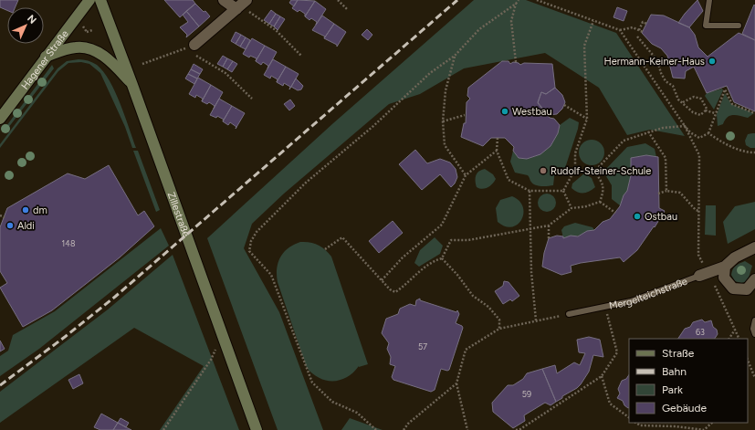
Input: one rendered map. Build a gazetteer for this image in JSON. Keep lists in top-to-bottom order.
{
  "streets": {
    "main road": ["Hagener Straße", "Zillestraße"],
    "street": ["Mergelteichstraße"]
  },
  "places": [
    "Hermann-Keiner-Haus",
    "Westbau",
    "Rudolf-Steiner-Schule",
    "dm",
    "Ostbau",
    "Aldi"
  ],
  "house_numbers": [
    "148",
    "63",
    "57",
    "59"
  ],
  "legend": [
    "Straße",
    "Bahn",
    "Park",
    "Gebäude"
  ],
  "north": "top right"
}
